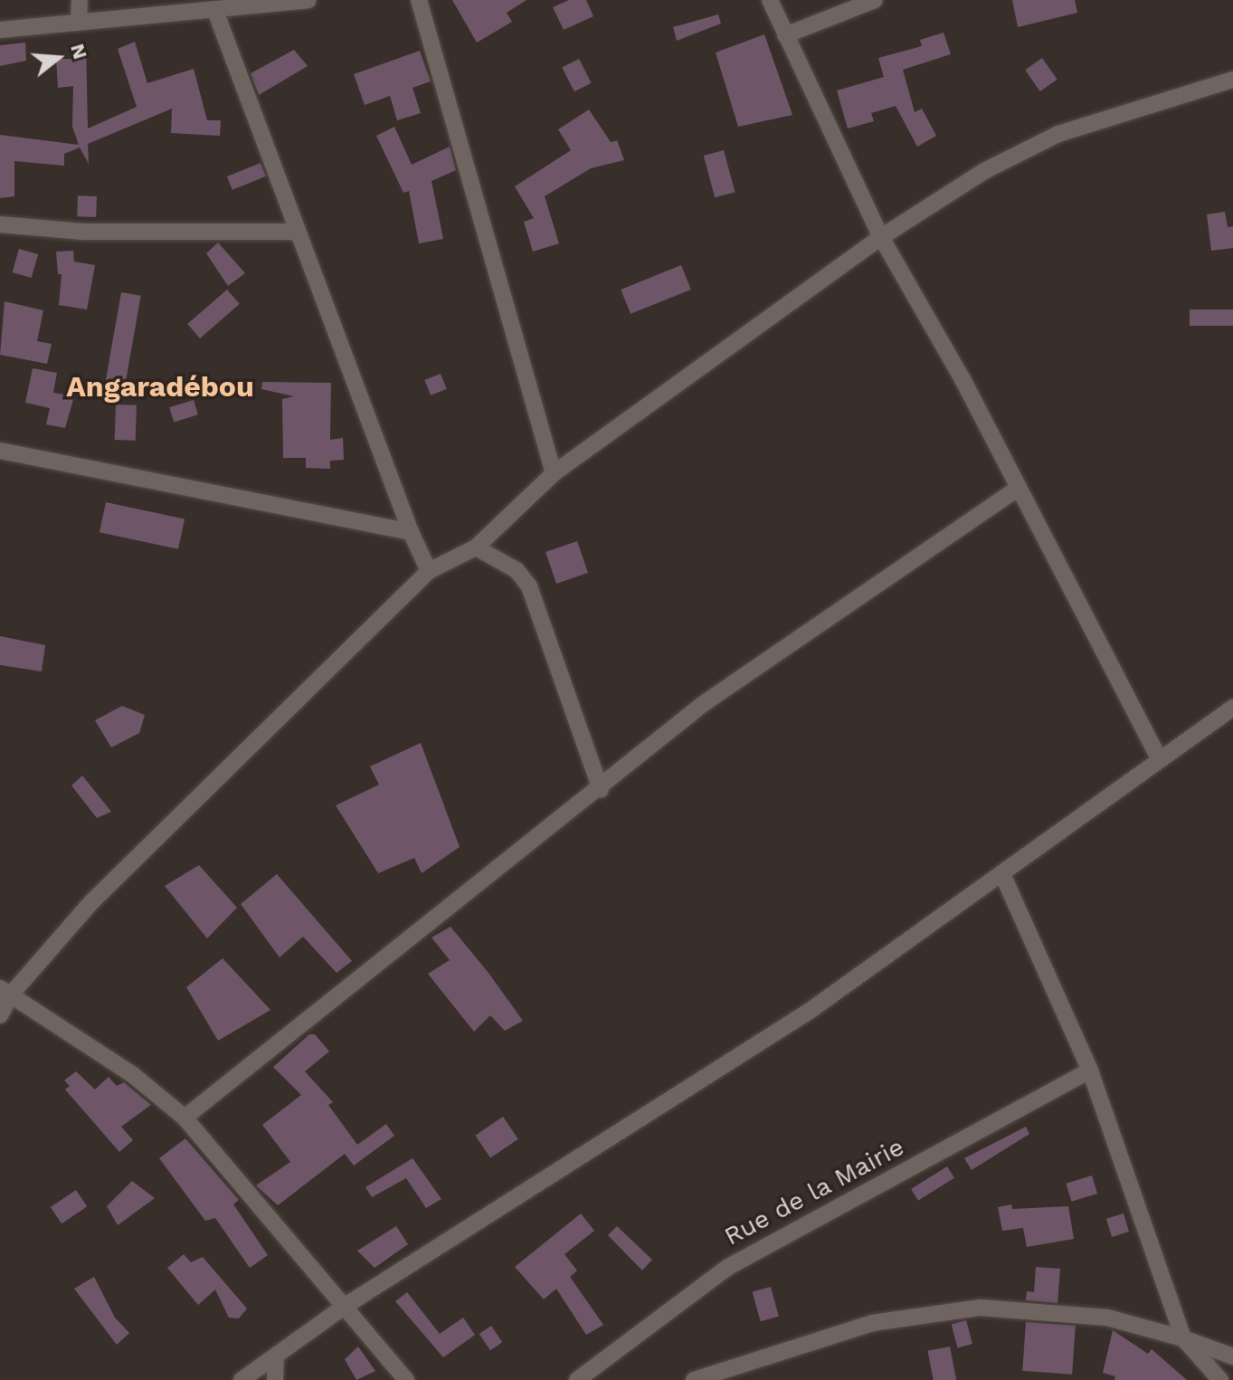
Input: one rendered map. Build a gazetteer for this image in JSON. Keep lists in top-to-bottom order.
{
  "streets": {
    "street": ["Rue de la Mairie"]
  },
  "districts": ["Angaradébou"],
  "north": "right"
}
